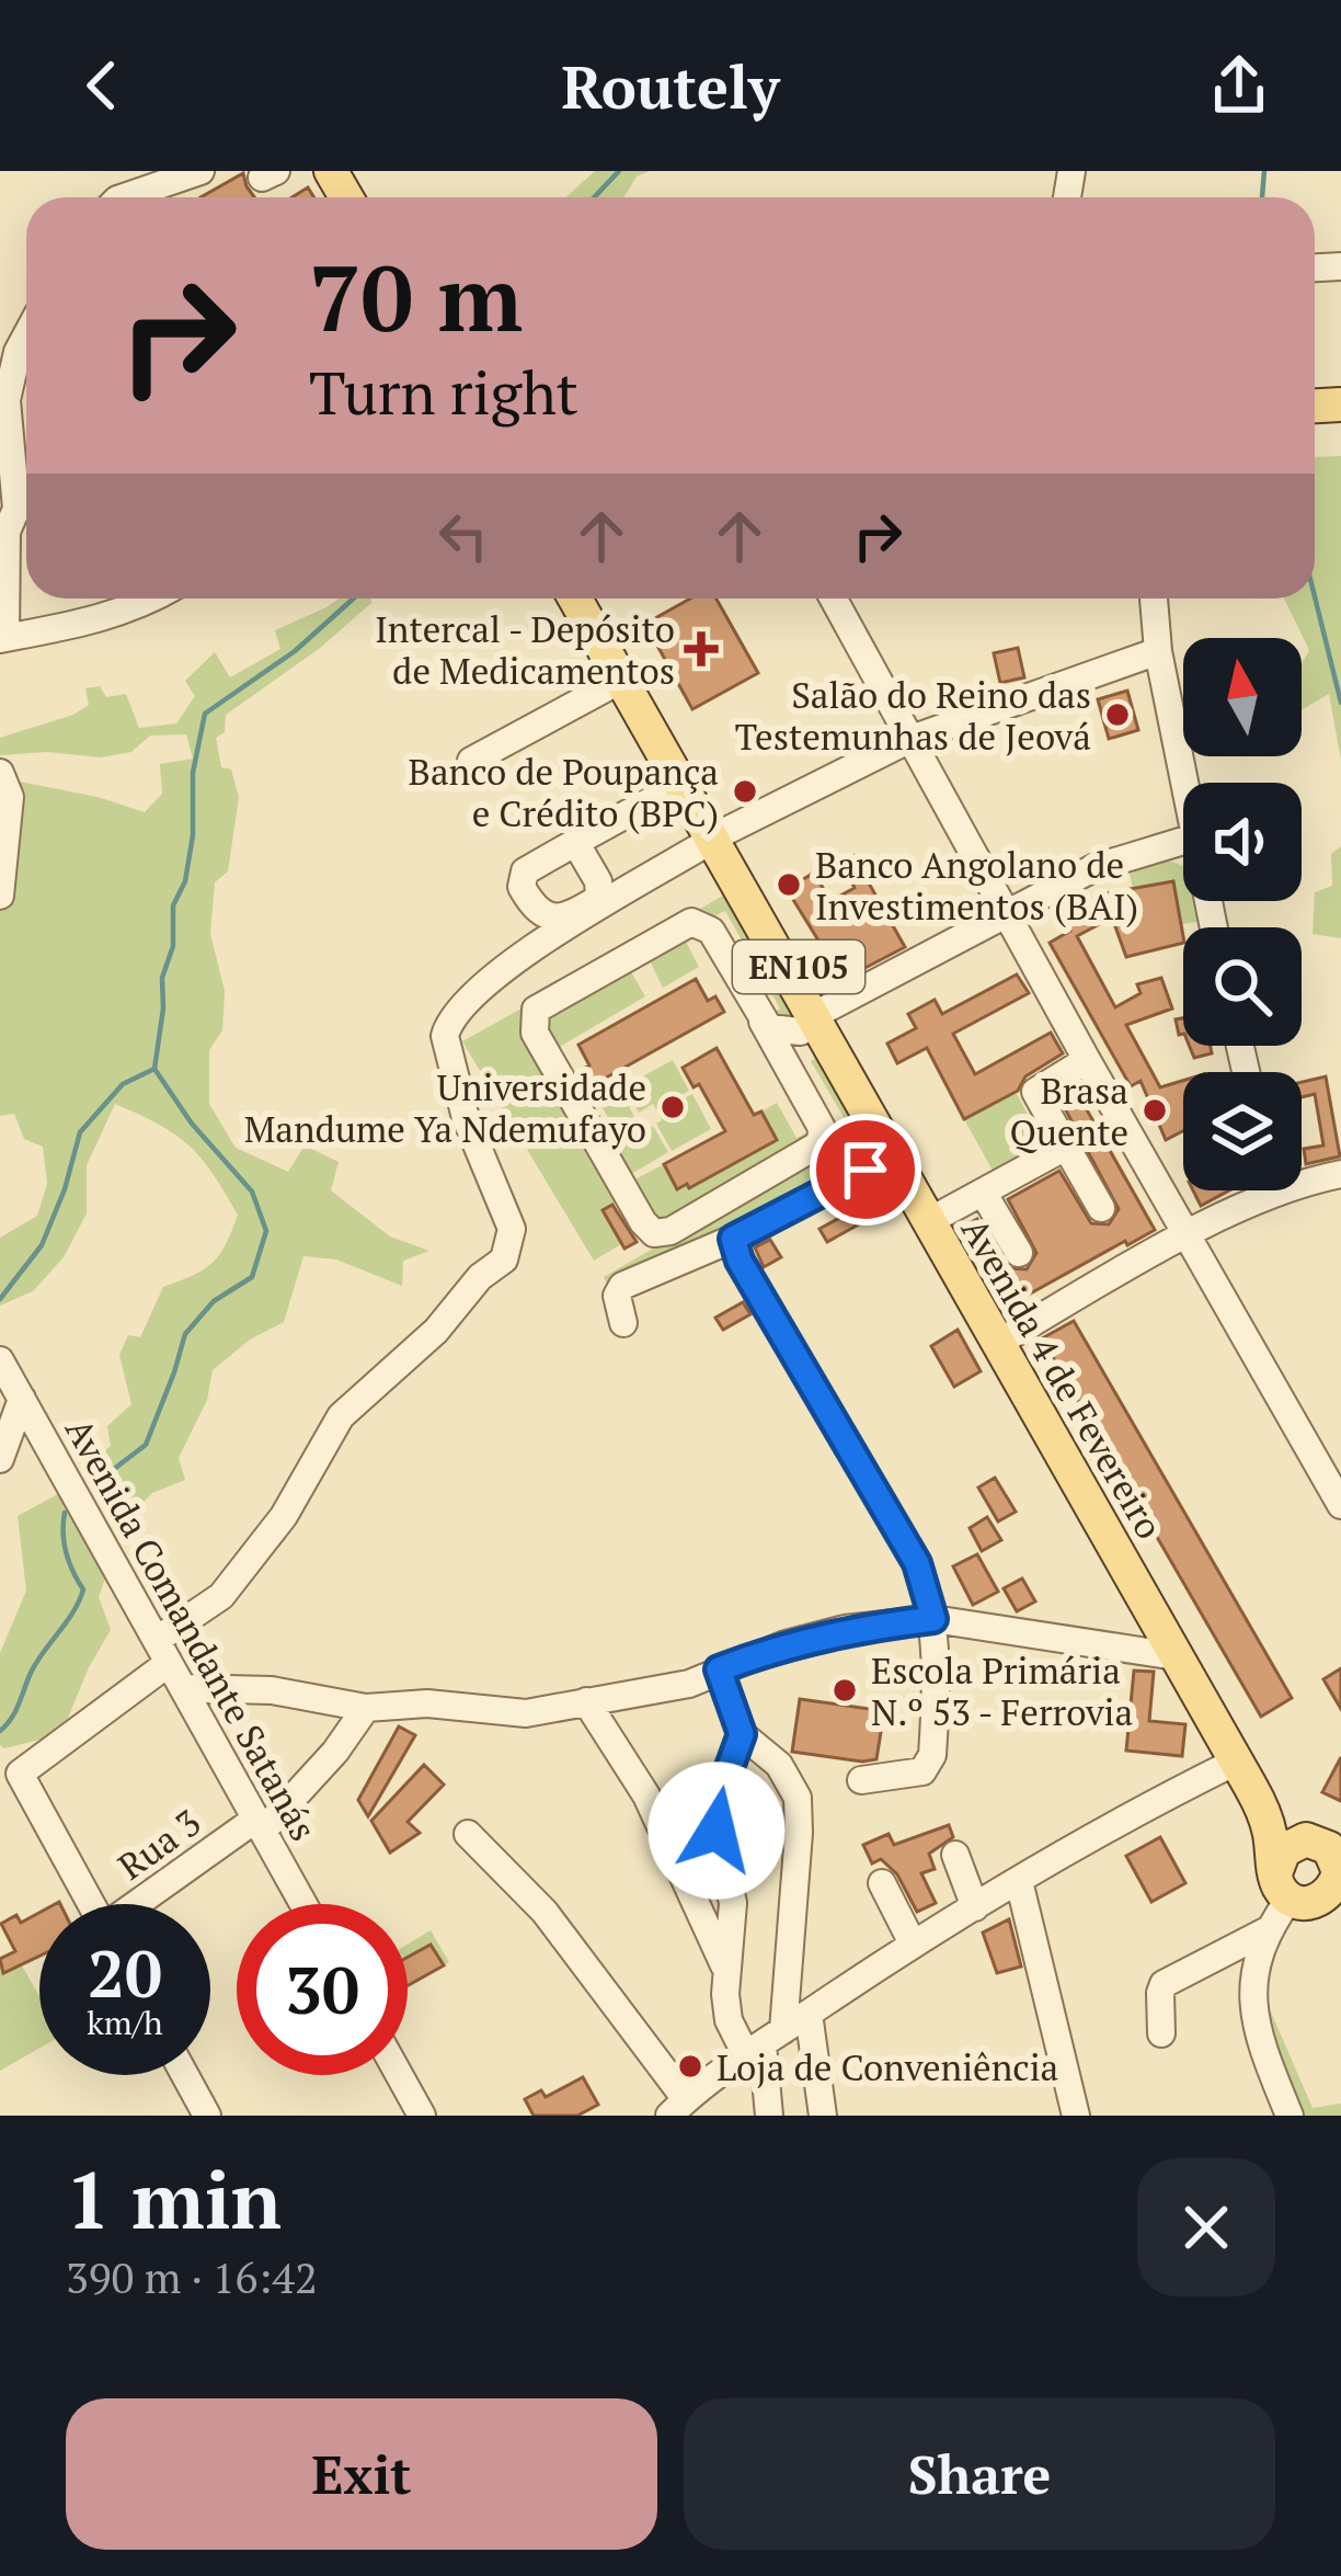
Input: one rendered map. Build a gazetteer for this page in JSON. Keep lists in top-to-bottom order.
{
  "streets": {
    "main road": ["EN105", "Avenida 4 de Fevereiro"],
    "street": ["Avenida Comandante Satanás", "Rua 3"]
  },
  "crossings": [
    ["Avenida Comandante Satanás", "Rua 3"]
  ],
  "places": {
    "health": ["Intercal - Depósito de Medicamentos"],
    "other": [
      "Salão do Reino das Testemunhas de Jeová",
      "Banco de Poupança e Crédito (BPC)",
      "Banco Angolano de Investimentos (BAI)",
      "Universidade Mandume Ya Ndemufayo",
      "Brasa Quente",
      "Escola Primária N.º 53 - Ferrovia",
      "Loja de Conveniência"
    ]
  },
  "north": "top",
  "page": {
    "header": "Routely",
    "turn": ["70 m", "Turn right"],
    "speed": "20 km/h",
    "limit": "30",
    "heading": ["1 min", "390 m · 16:42"],
    "buttons": ["Exit", "Share"]
  }
}
